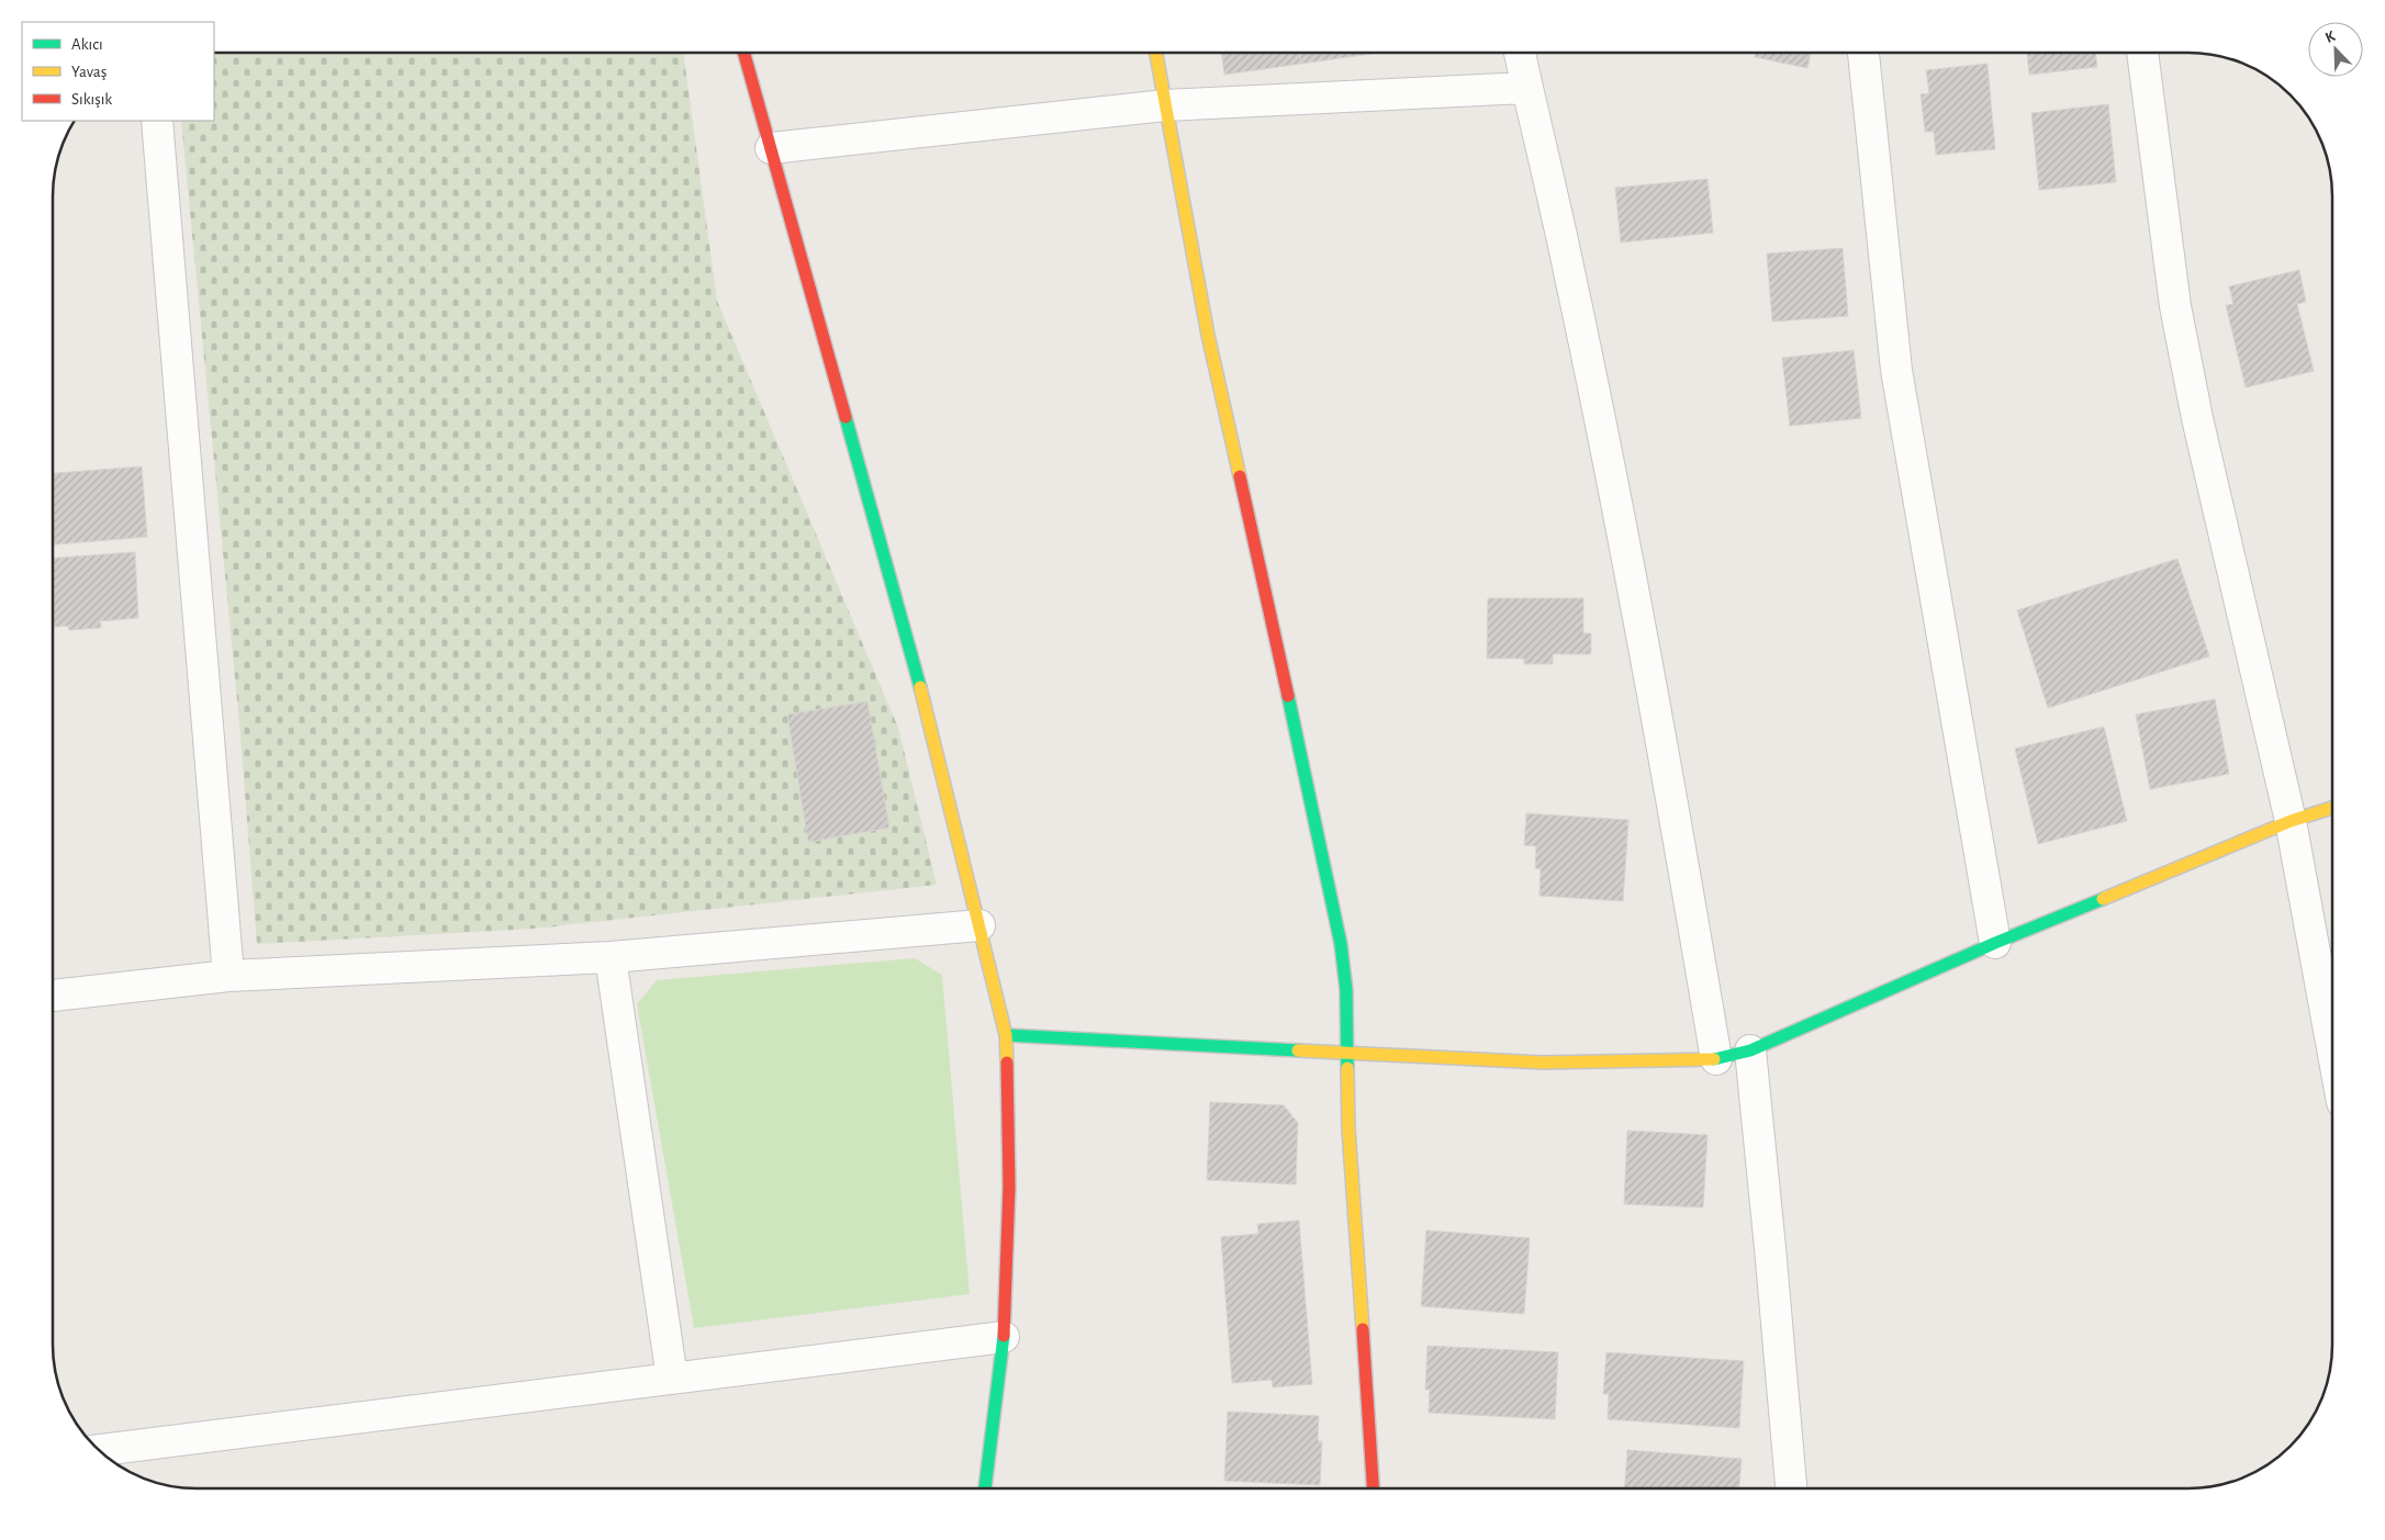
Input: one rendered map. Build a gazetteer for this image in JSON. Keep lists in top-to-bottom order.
{
  "legend": ["Akıcı", "Yavaş", "Sıkışık"],
  "north": "top left"
}
